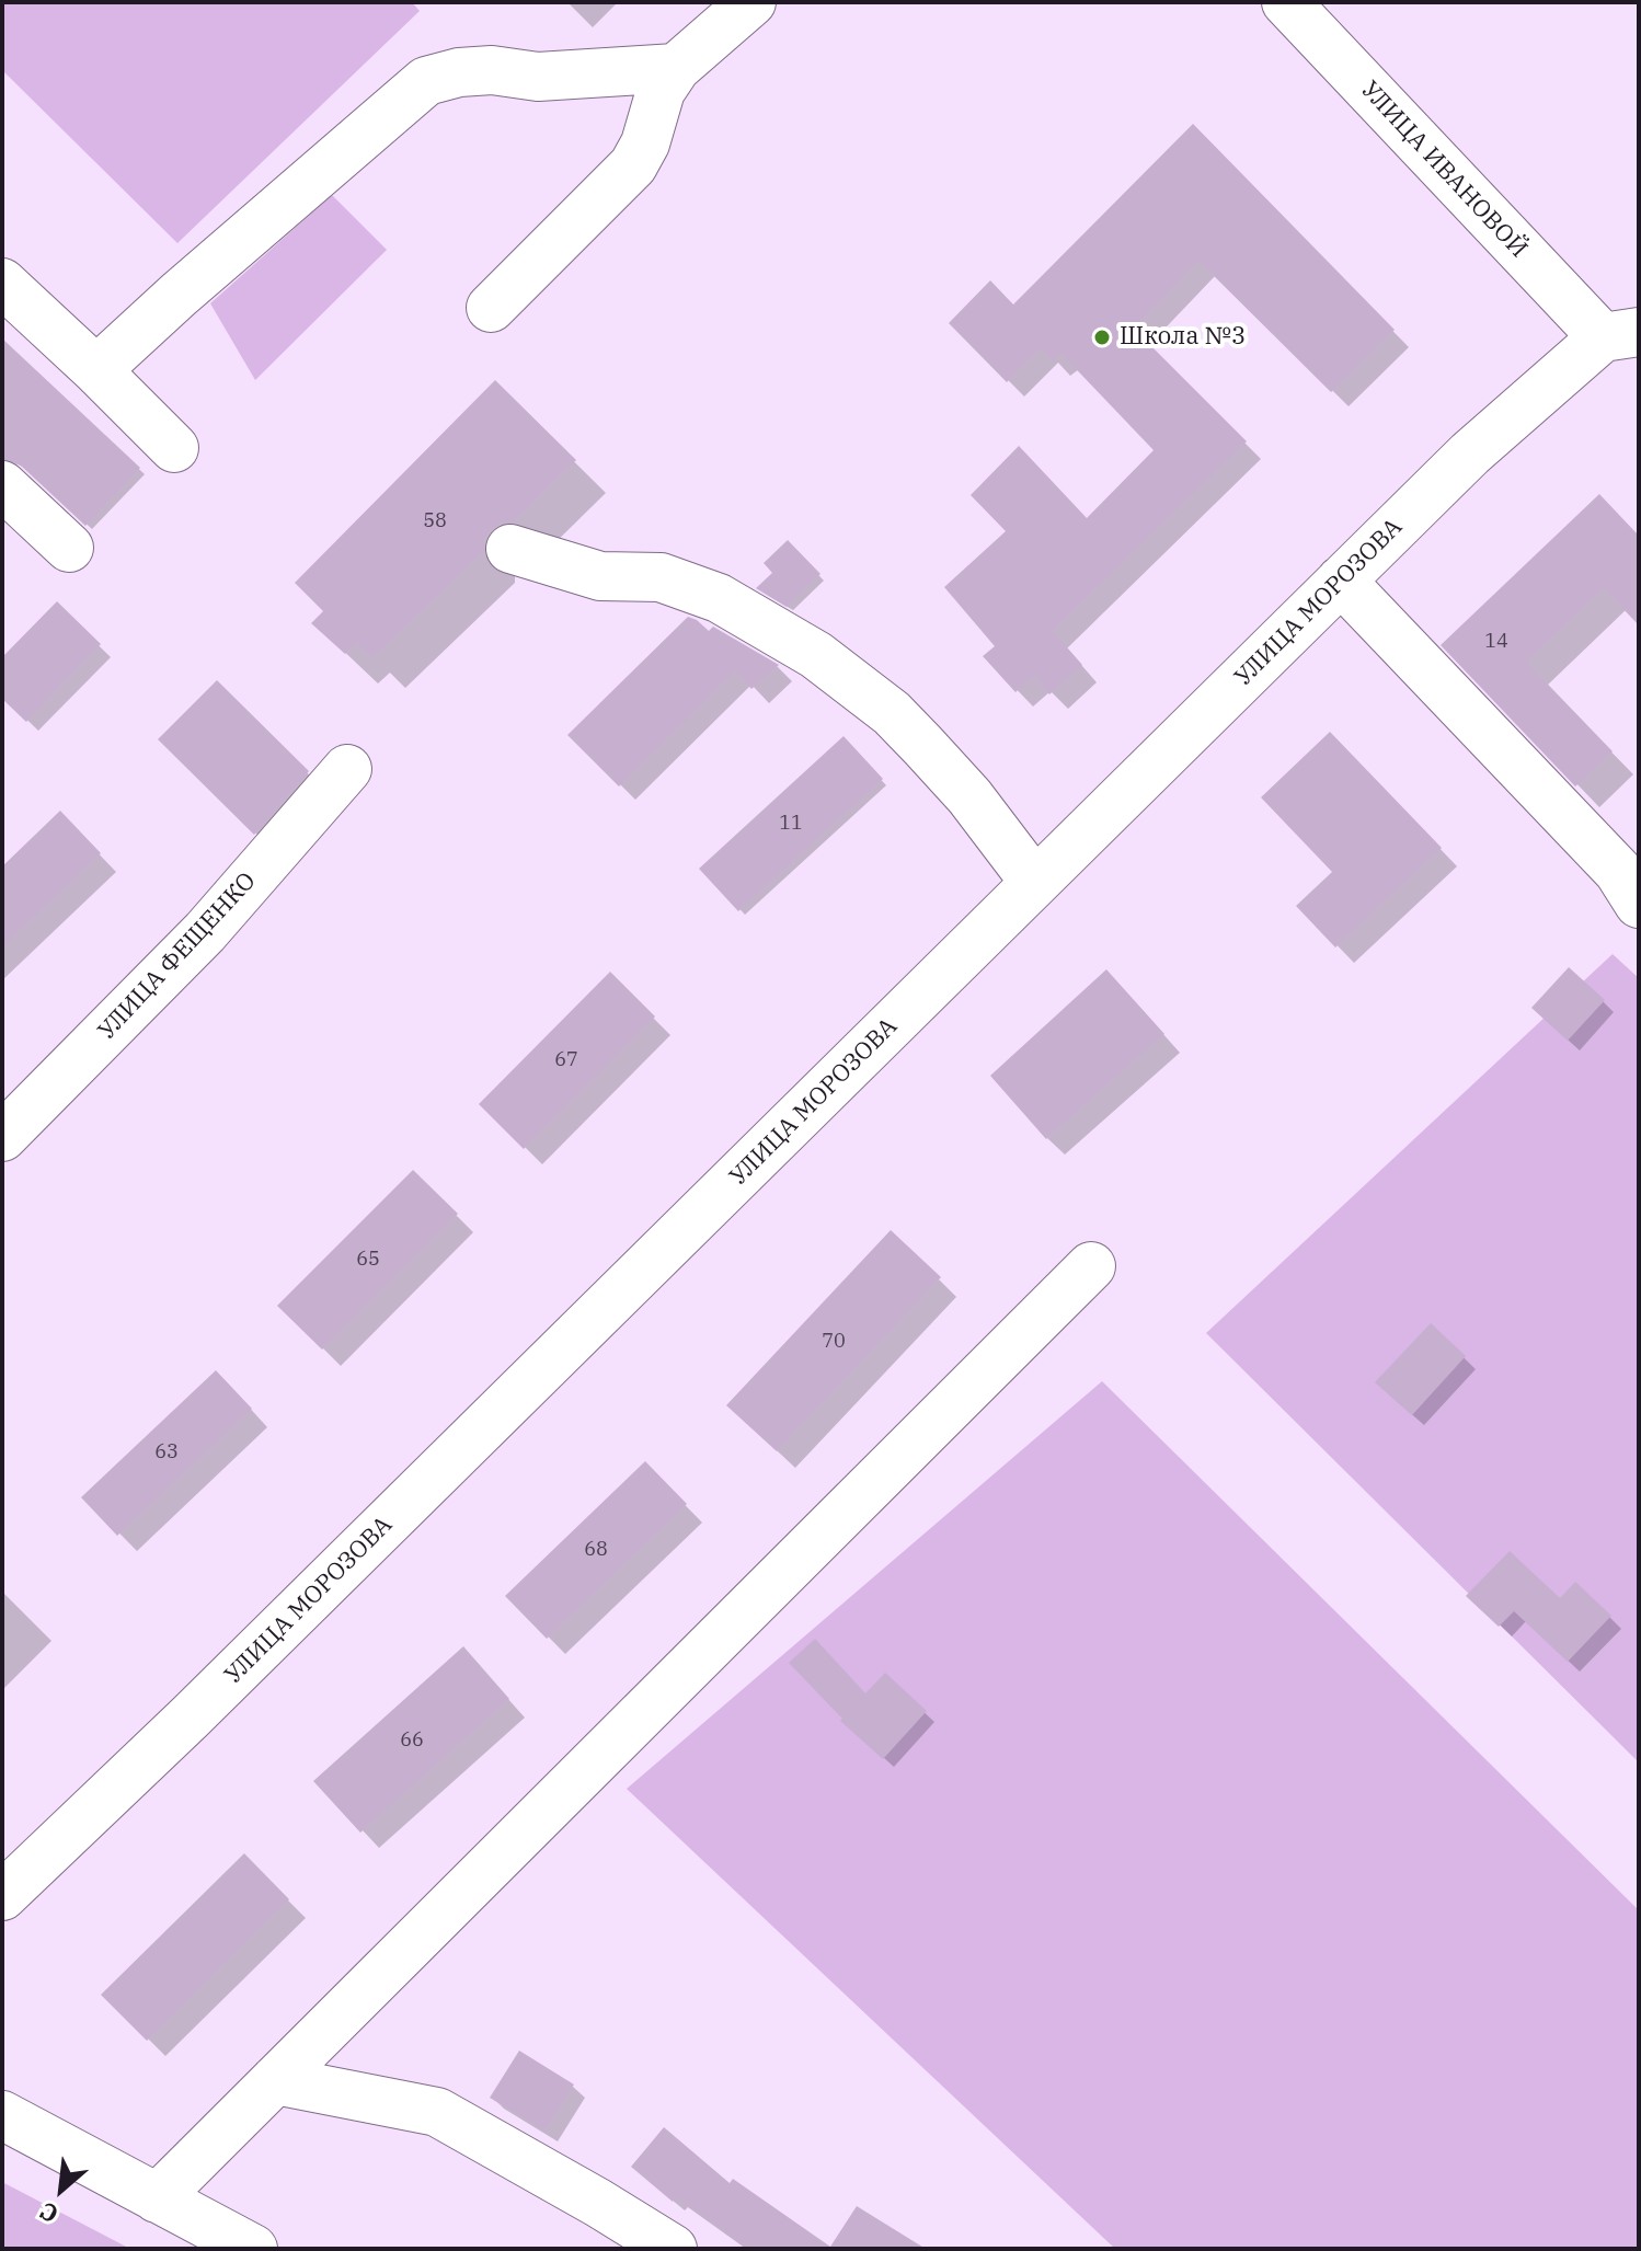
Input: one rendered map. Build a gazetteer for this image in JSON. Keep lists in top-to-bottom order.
{
  "streets": {
    "street": ["УЛИЦА ИВАНОВОЙ", "УЛИЦА МОРОЗОВА", "УЛИЦА ФЕЩЕНКО"]
  },
  "crossings": [
    ["УЛИЦА ИВАНОВОЙ", "УЛИЦА МОРОЗОВА"]
  ],
  "places": ["Школа №3"],
  "house_numbers": [
    "58",
    "14",
    "11",
    "67",
    "65",
    "70",
    "63",
    "68",
    "66"
  ],
  "north": "bottom left"
}
